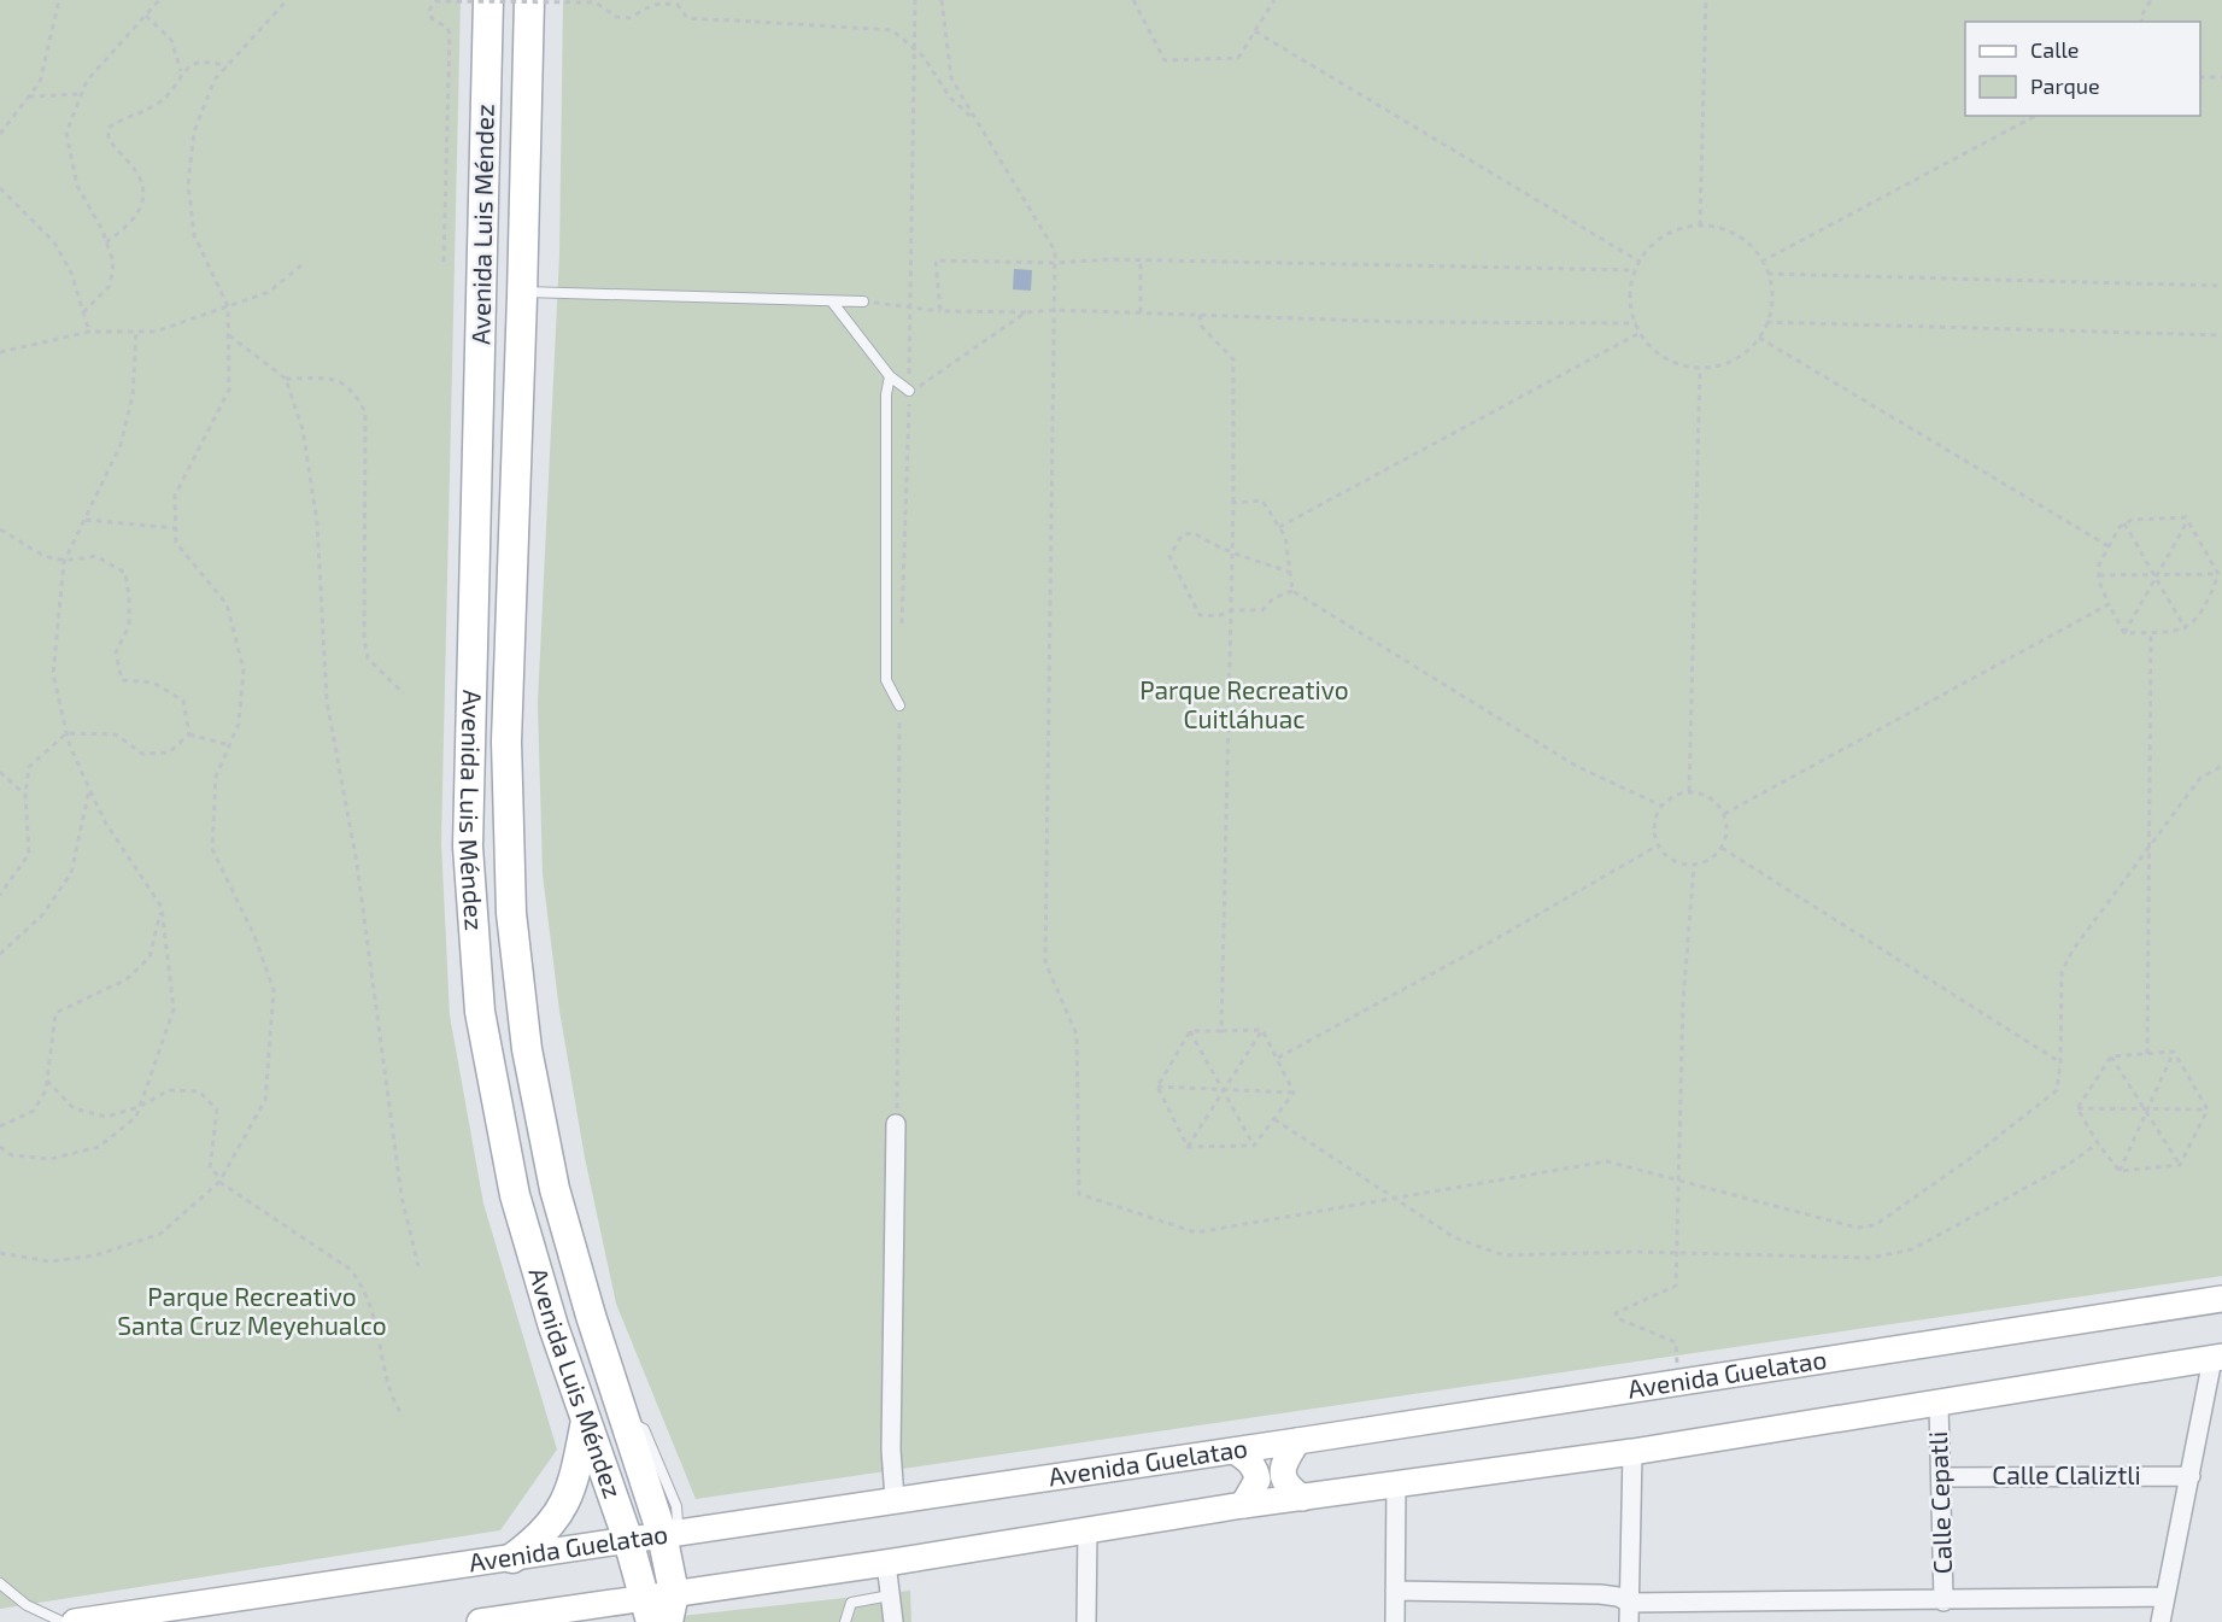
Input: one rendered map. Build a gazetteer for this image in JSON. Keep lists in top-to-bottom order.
{
  "streets": {
    "main road": ["Avenida Luis Méndez", "Avenida Guelatao"],
    "street": ["Calle Claliztli", "Calle Cepatli"]
  },
  "crossings": [
    ["Avenida Luis Méndez", "Avenida Guelatao"],
    ["Calle Claliztli", "Calle Cepatli"]
  ],
  "parks": ["Parque Recreativo Cuitláhuac", "Parque Recreativo Santa Cruz Meyehualco"],
  "legend": ["Calle", "Parque"]
}
